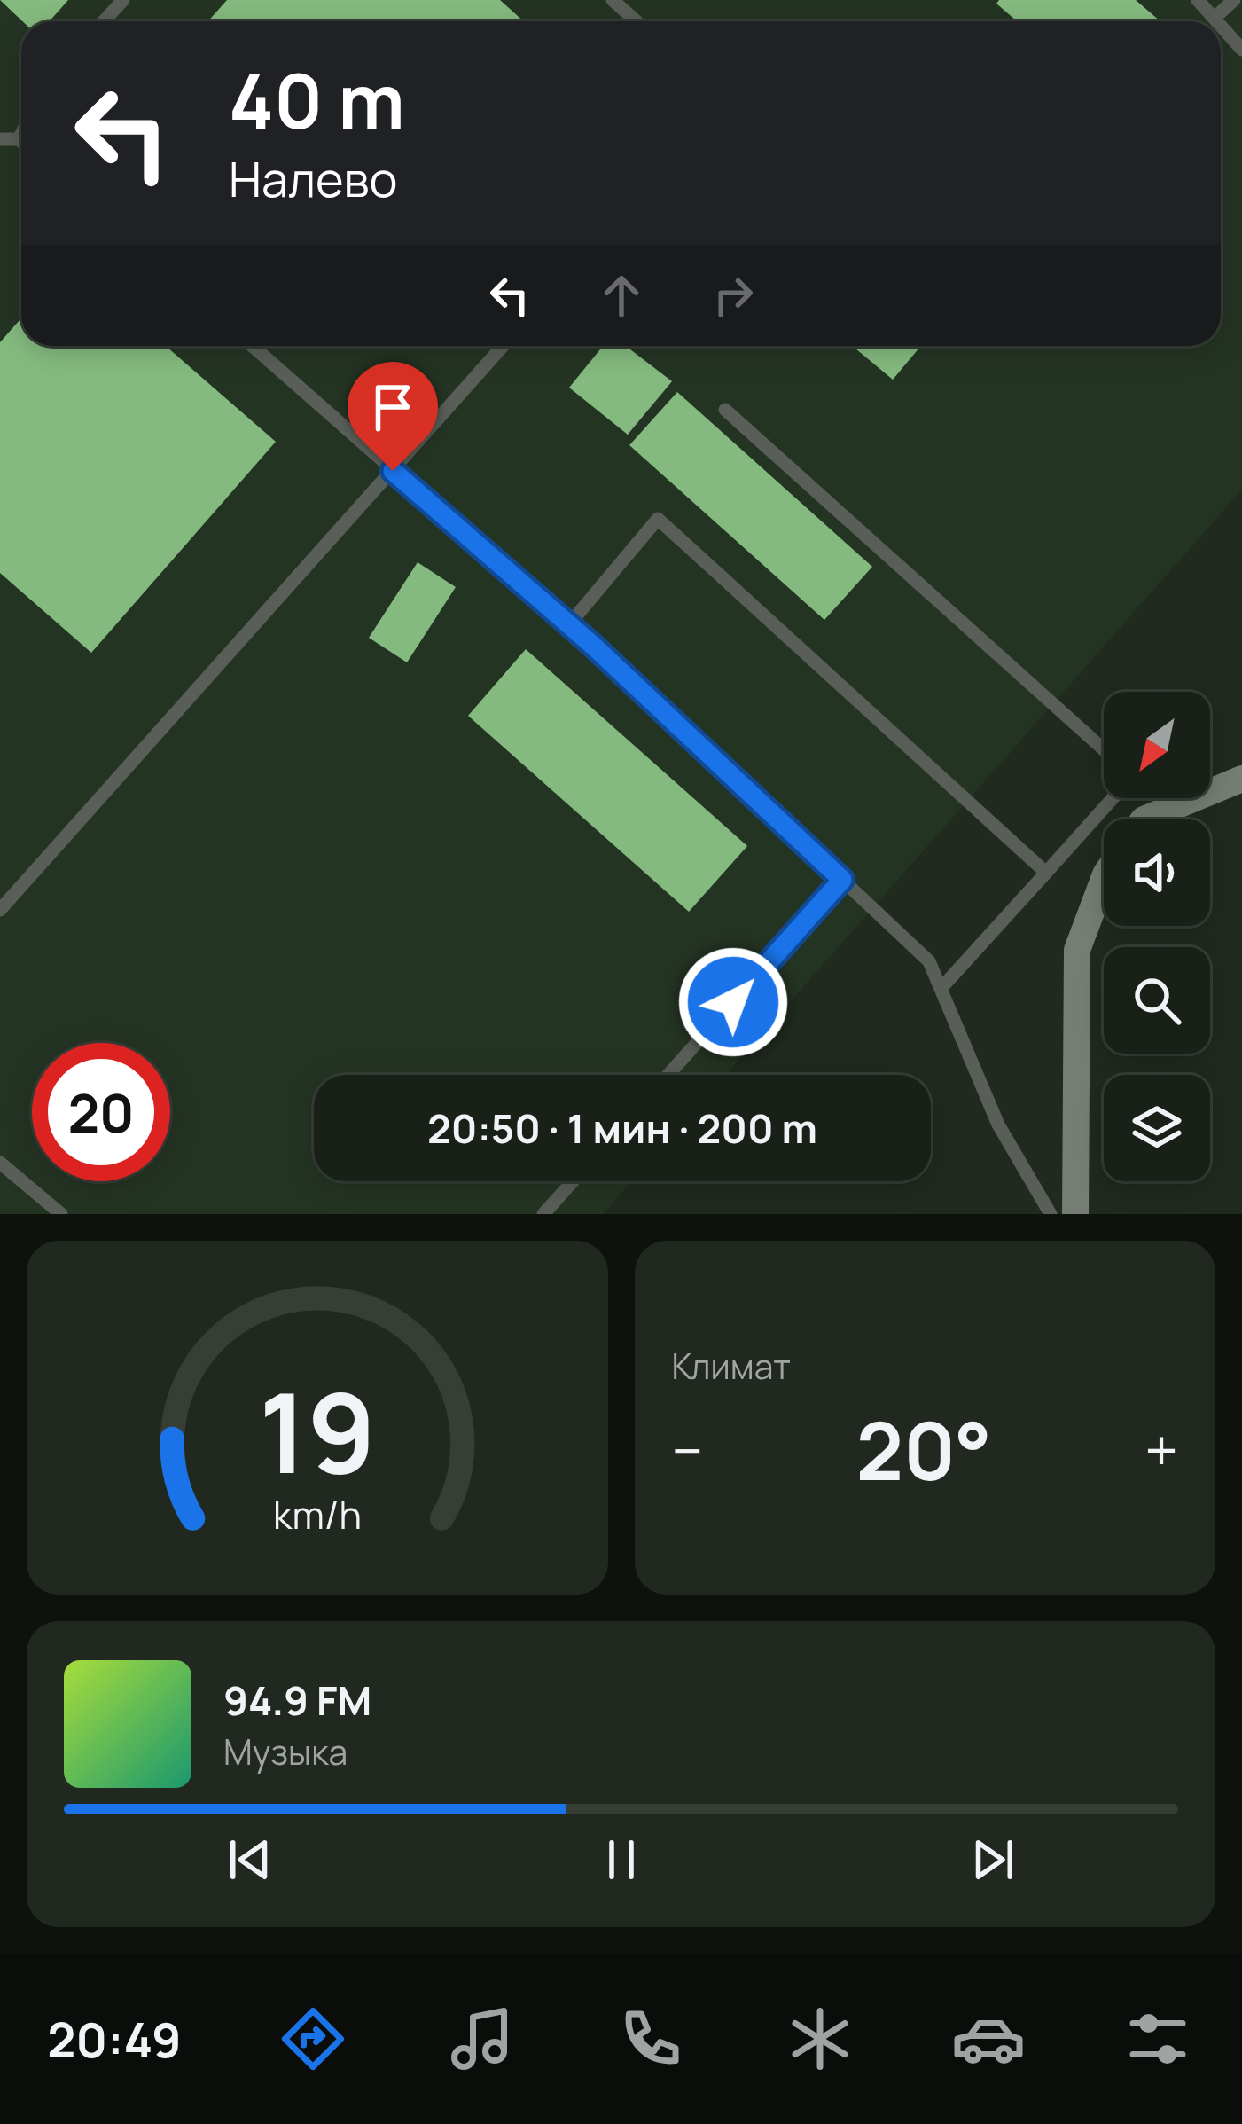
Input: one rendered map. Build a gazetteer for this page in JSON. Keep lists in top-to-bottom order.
{
  "north": "bottom left",
  "page": {
    "turn": ["40 m", "Налево"],
    "limit": "20",
    "trip": "20:50 · 1 мин · 200 m",
    "tile": "Климат",
    "heat": ["−", "20°", "+"],
    "song": ["94.9 FM", "Музыка"],
    "tabs": "20:49",
    "gauge": ["19", "km/h"]
  }
}
